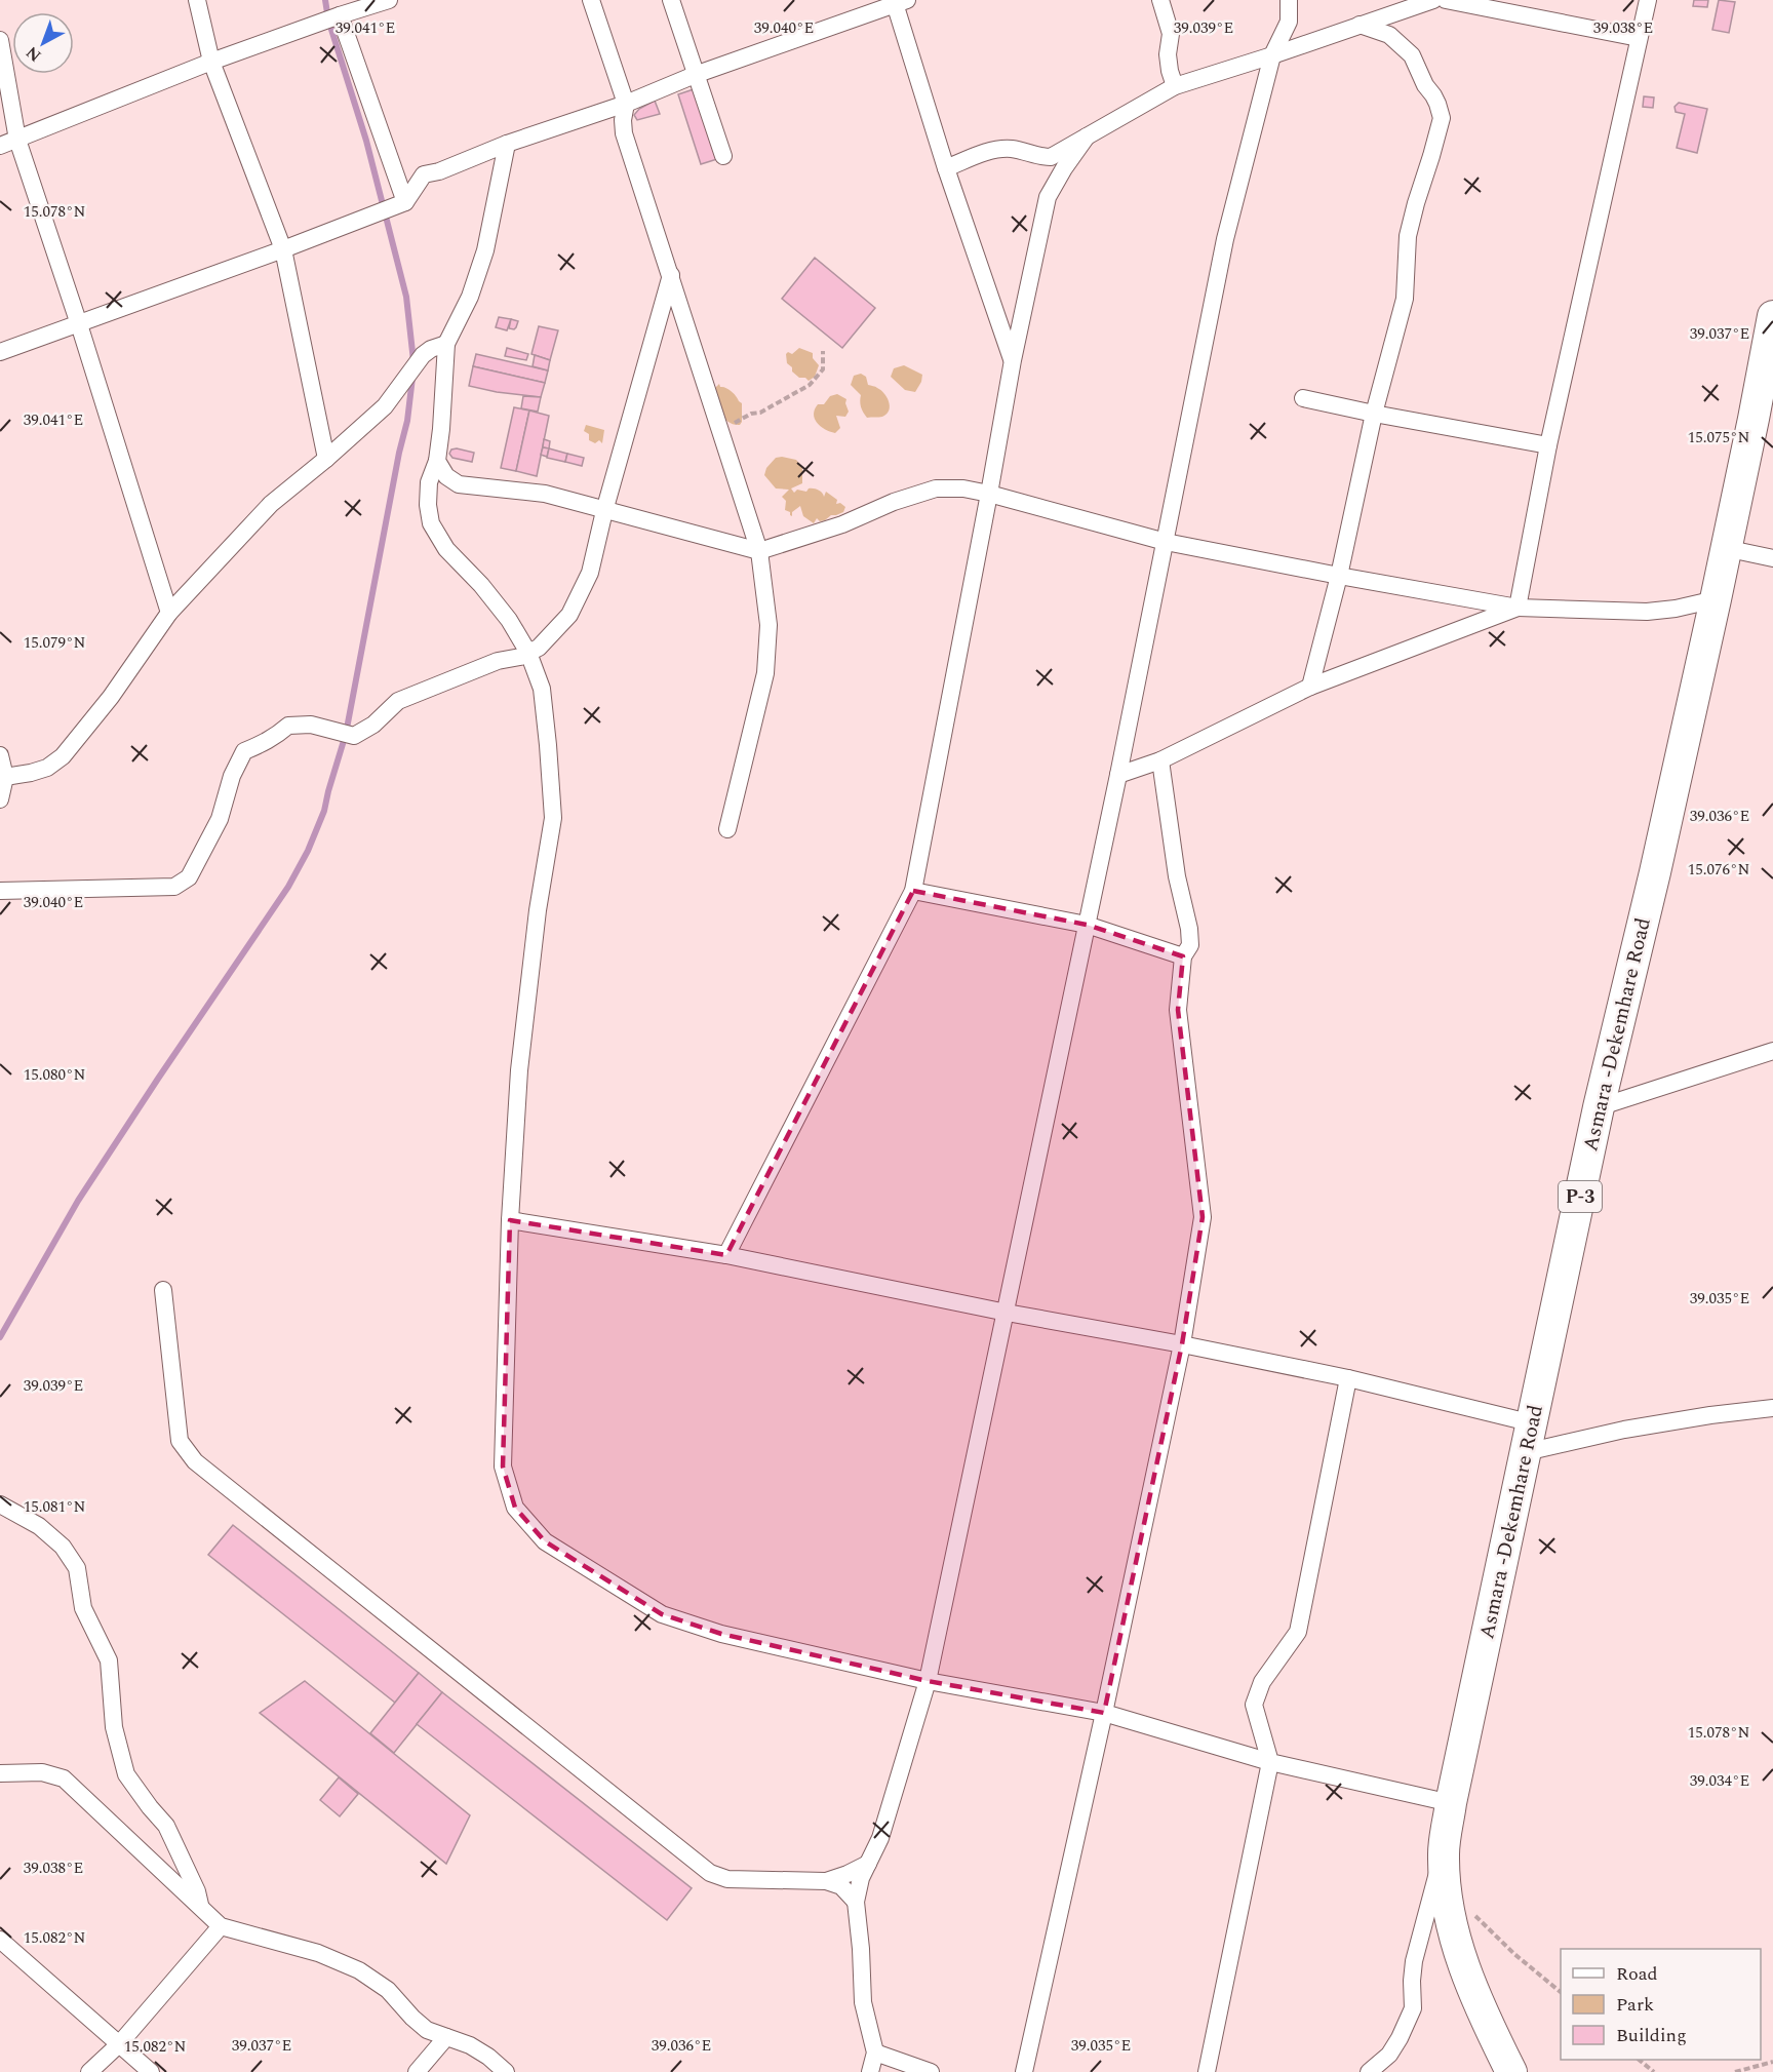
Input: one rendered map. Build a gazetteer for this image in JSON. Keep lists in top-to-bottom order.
{
  "streets": {
    "highway": ["Asmara -Dekemhare Road", "P-3"]
  },
  "legend": ["Road", "Park", "Building"],
  "north": "bottom left",
  "coordinates": [
    "39.041°E",
    "39.040°E",
    "39.039°E",
    "39.038°E",
    "15.078°N",
    "39.037°E",
    "15.075°N",
    "15.079°N",
    "39.036°E",
    "15.076°N",
    "15.080°N",
    "39.035°E",
    "15.081°N",
    "39.034°E",
    "15.082°N"
  ]
}
